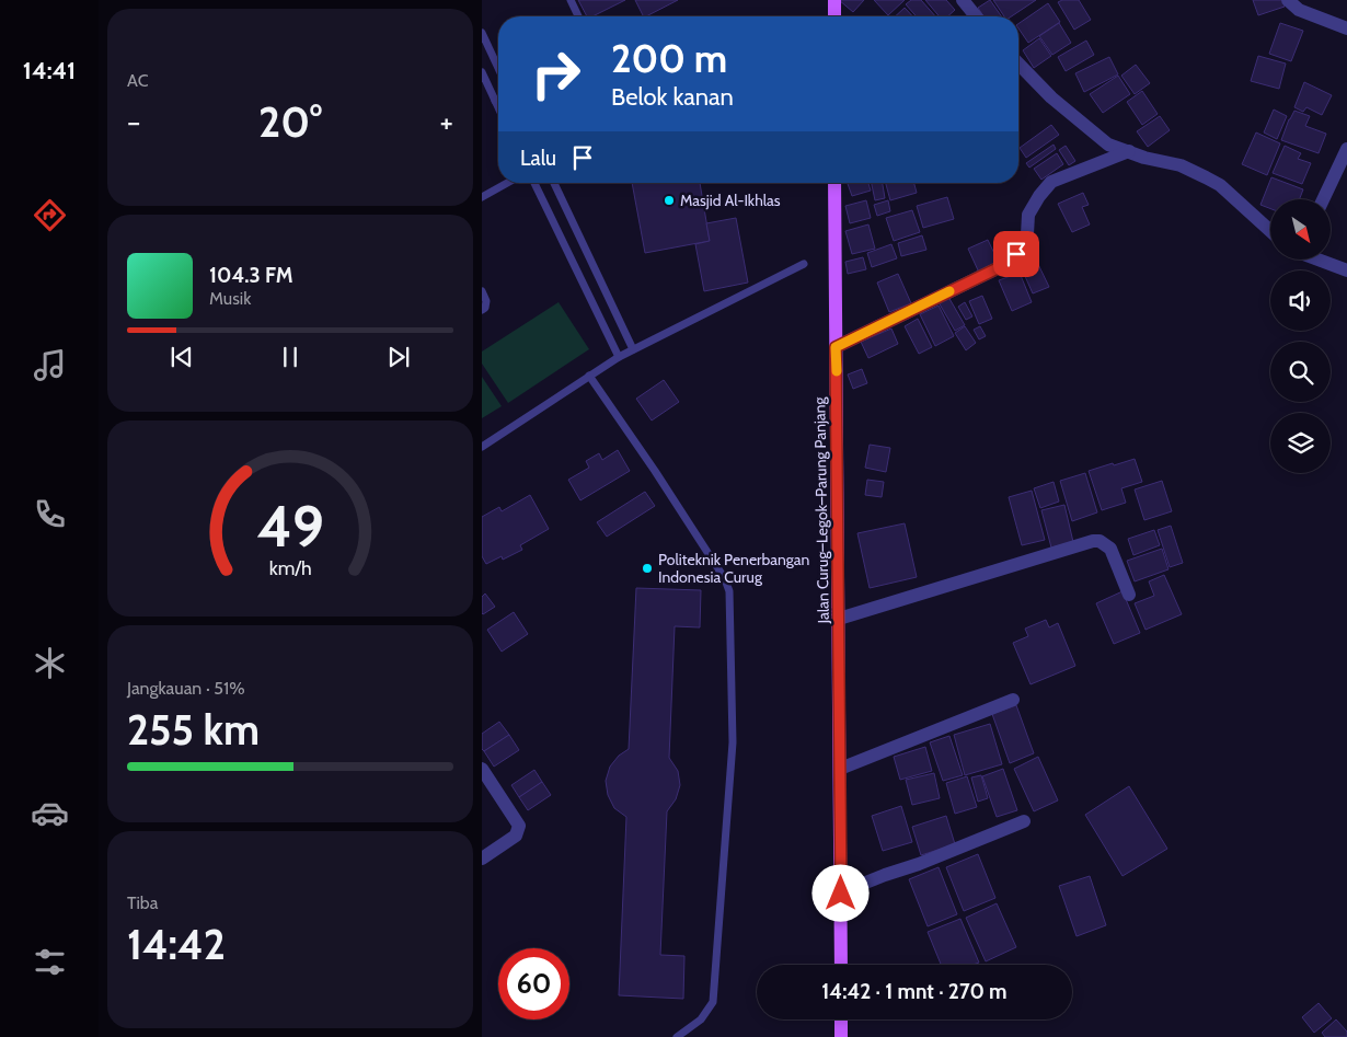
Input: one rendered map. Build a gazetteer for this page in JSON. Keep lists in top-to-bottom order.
{
  "streets": {
    "main road": ["Jalan Curug–Legok–Parung Panjang"]
  },
  "places": ["Masjid Al-Ikhlas", "Politeknik Penerbangan Indonesia Curug"],
  "north": "bottom right",
  "page": {
    "tabs": "14:41",
    "tile": [
      "AC",
      ["Jangkauan · 51%", "255 km"],
      ["Tiba", "14:42"]
    ],
    "turn": ["200 m", "Belok kanan"],
    "heat": ["−", "20°", "+"],
    "then": "Lalu",
    "song": ["104.3 FM", "Musik"],
    "limit": "60",
    "trip": "14:42 · 1 mnt · 270 m",
    "gauge": ["49", "km/h"]
  }
}
